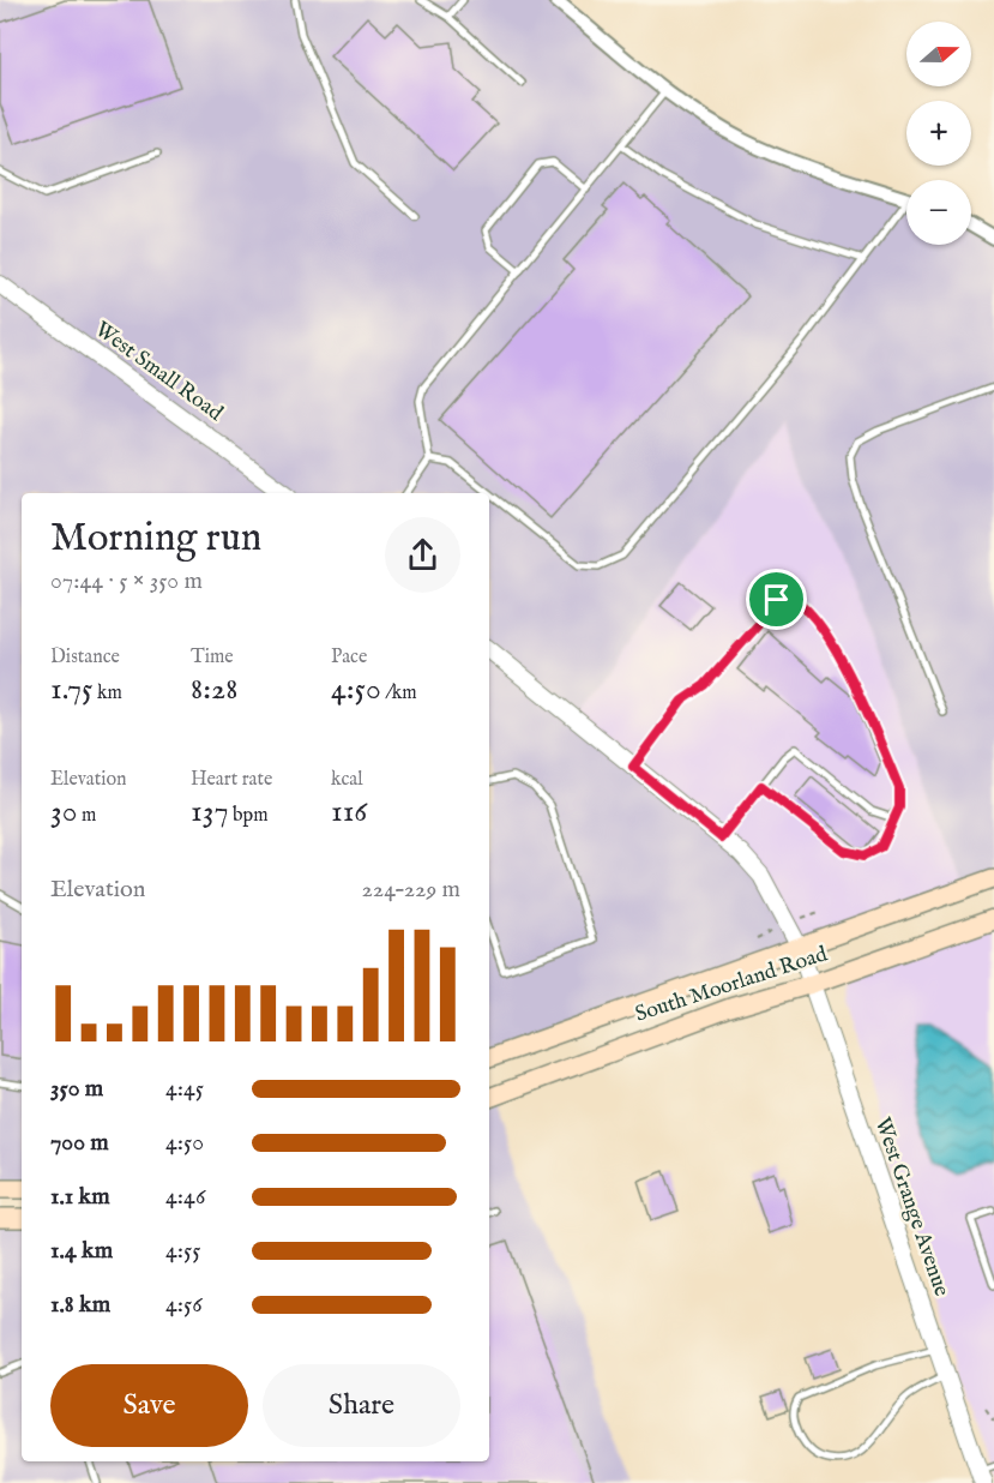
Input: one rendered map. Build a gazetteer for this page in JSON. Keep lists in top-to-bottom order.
{
  "streets": {
    "main road": ["South Moorland Road"],
    "street": ["West Small Road", "West Grange Avenue"]
  },
  "crossings": [
    ["South Moorland Road", "West Grange Avenue"]
  ],
  "north": "right",
  "page": {
    "map_buttons": ["+", "−"],
    "heading": ["Morning run", "07:44 · 5 × 350 m"],
    "stats": [
      ["Distance", "1.75 km"],
      ["Time", "8:28"],
      ["Pace", "4:50 /km"],
      ["Elevation", "30 m"],
      ["Heart rate", "137 bpm"],
      ["kcal", "116"]
    ],
    "chart": ["Elevation", "224–229 m"],
    "list": [
      {
        "name": "350 m",
        "note": "4:45"
      },
      {
        "name": "700 m",
        "note": "4:50"
      },
      {
        "name": "1.1 km",
        "note": "4:46"
      },
      {
        "name": "1.4 km",
        "note": "4:55"
      },
      {
        "name": "1.8 km",
        "note": "4:56"
      }
    ],
    "buttons": ["Save", "Share"]
  }
}
